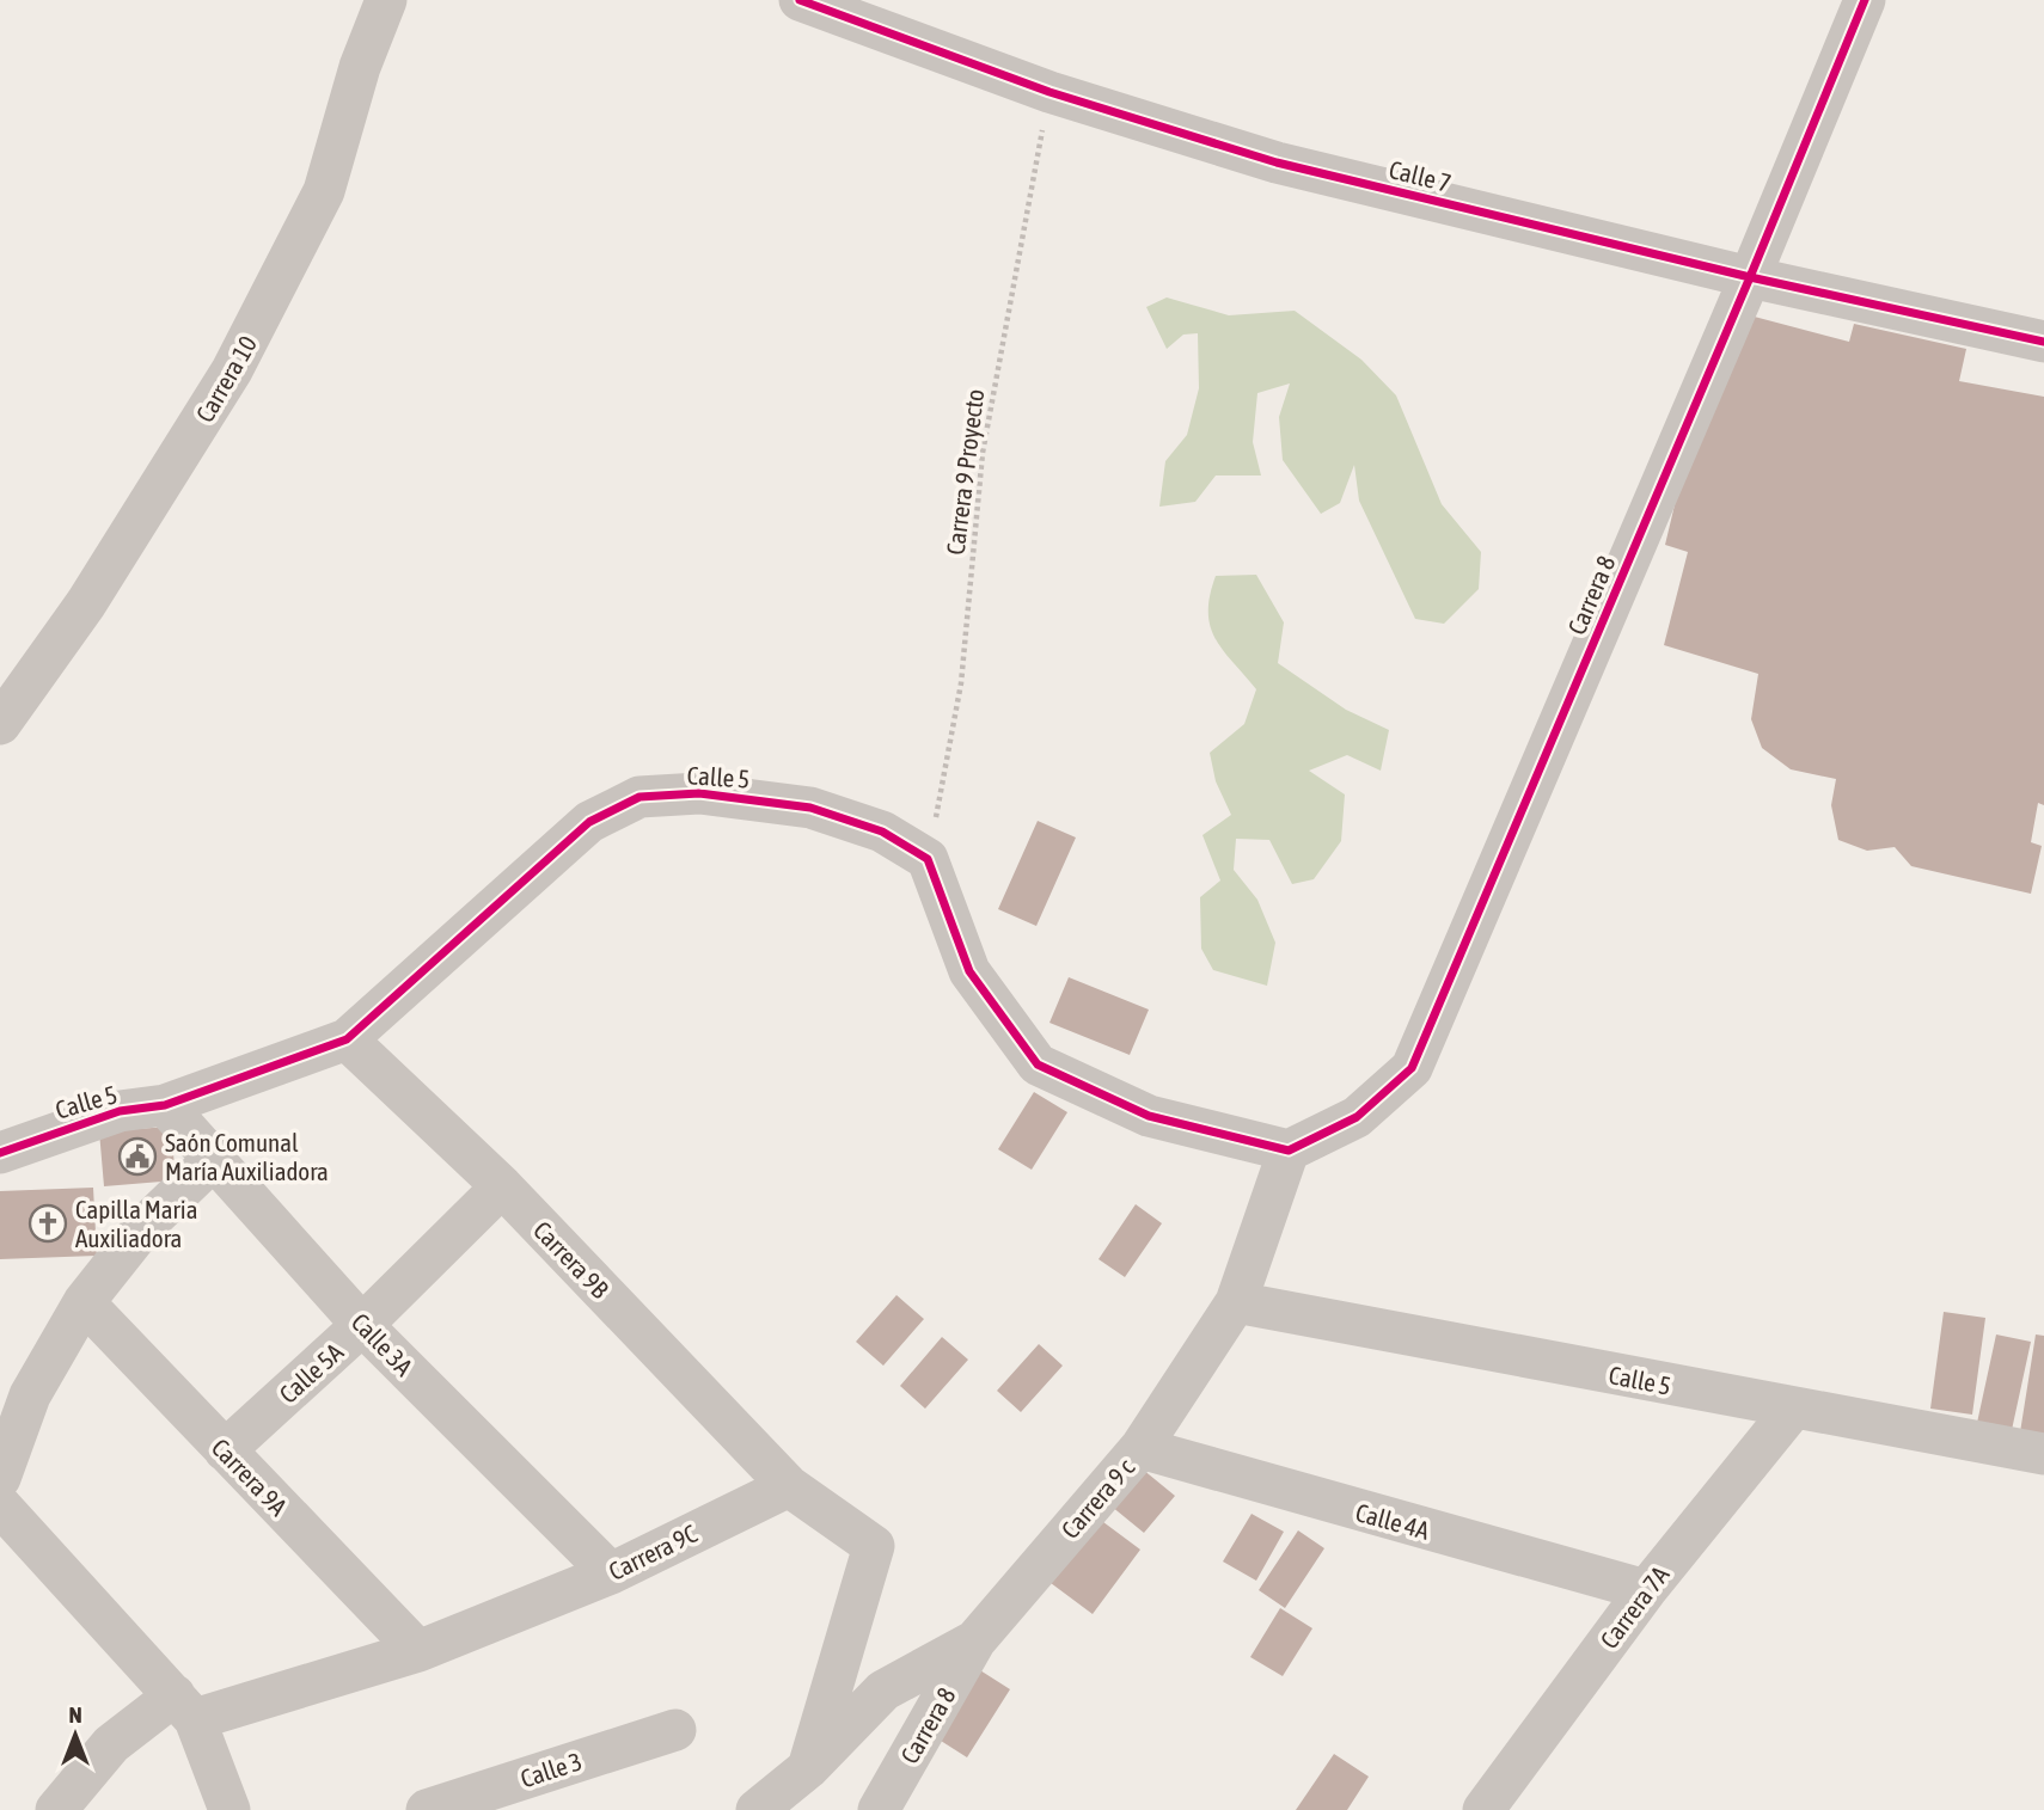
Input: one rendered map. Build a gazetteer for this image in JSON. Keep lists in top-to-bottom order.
{
  "streets": {
    "street": [
      "Calle 7",
      "Carrera 10",
      "Carrera 8",
      "Calle 5",
      "Carrera 9B",
      "Calle 3A",
      "Calle 5A",
      "Carrera 9A",
      "Carrera 9 c",
      "Calle 4A",
      "Carrera 9C",
      "Carrera 7A",
      "Calle 3"
    ],
    "path": ["Carrera 9 Proyecto"]
  },
  "crossings": [
    ["Calle 7", "Carrera 9 Proyecto"],
    ["Calle 7", "Carrera 8"],
    ["Carrera 9 Proyecto", "Calle 5"],
    ["Carrera 8", "Carrera 9 c"],
    ["Calle 5", "Carrera 9B"],
    ["Calle 5", "Calle 3A"],
    ["Calle 5", "Carrera 9 c"],
    ["Calle 5", "Carrera 7A"],
    ["Carrera 9B", "Calle 5A"],
    ["Carrera 9B", "Carrera 9C"],
    ["Calle 3A", "Calle 5A"],
    ["Calle 3A", "Carrera 9C"],
    ["Calle 5A", "Carrera 9A"],
    ["Carrera 9A", "Carrera 9C"],
    ["Carrera 9 c", "Calle 4A"],
    ["Calle 4A", "Carrera 7A"]
  ],
  "places": {
    "public building": ["Saón Comunal María Auxiliadora"],
    "church": ["Capilla Maria Auxiliadora"]
  },
  "north": "top"
}
